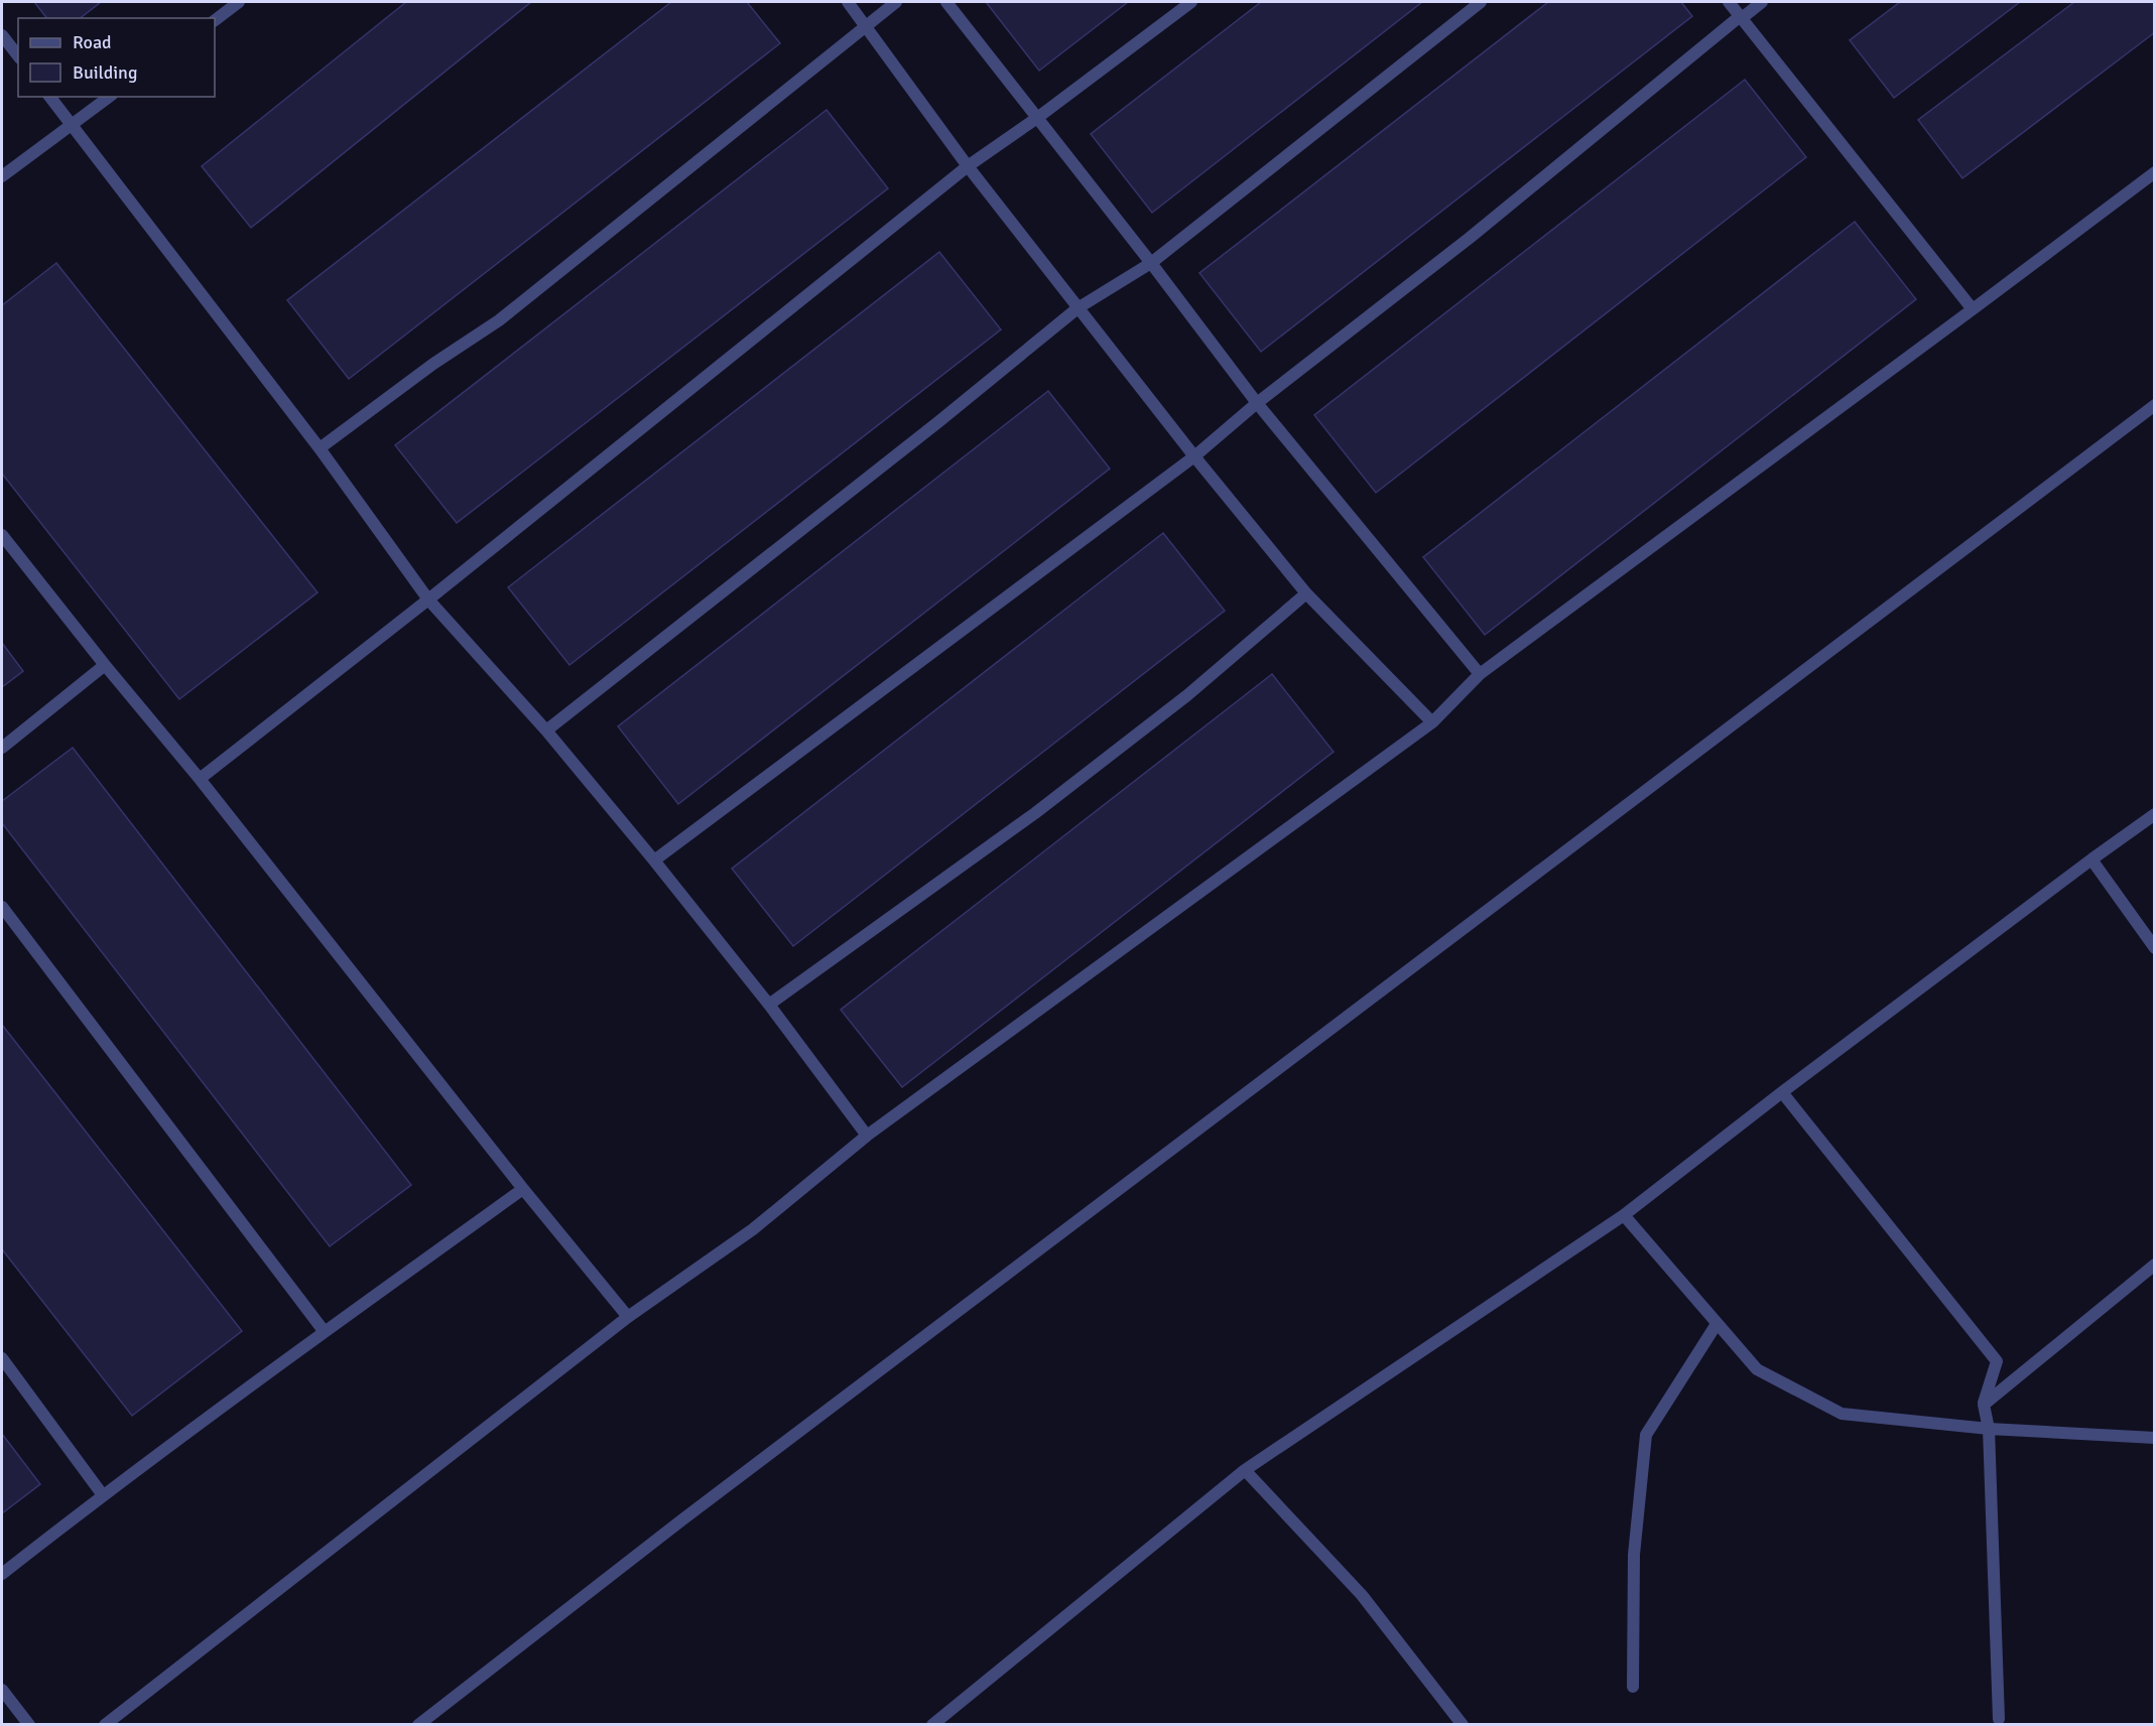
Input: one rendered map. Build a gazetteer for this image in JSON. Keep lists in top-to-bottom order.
{
  "legend": ["Road", "Building"]
}
